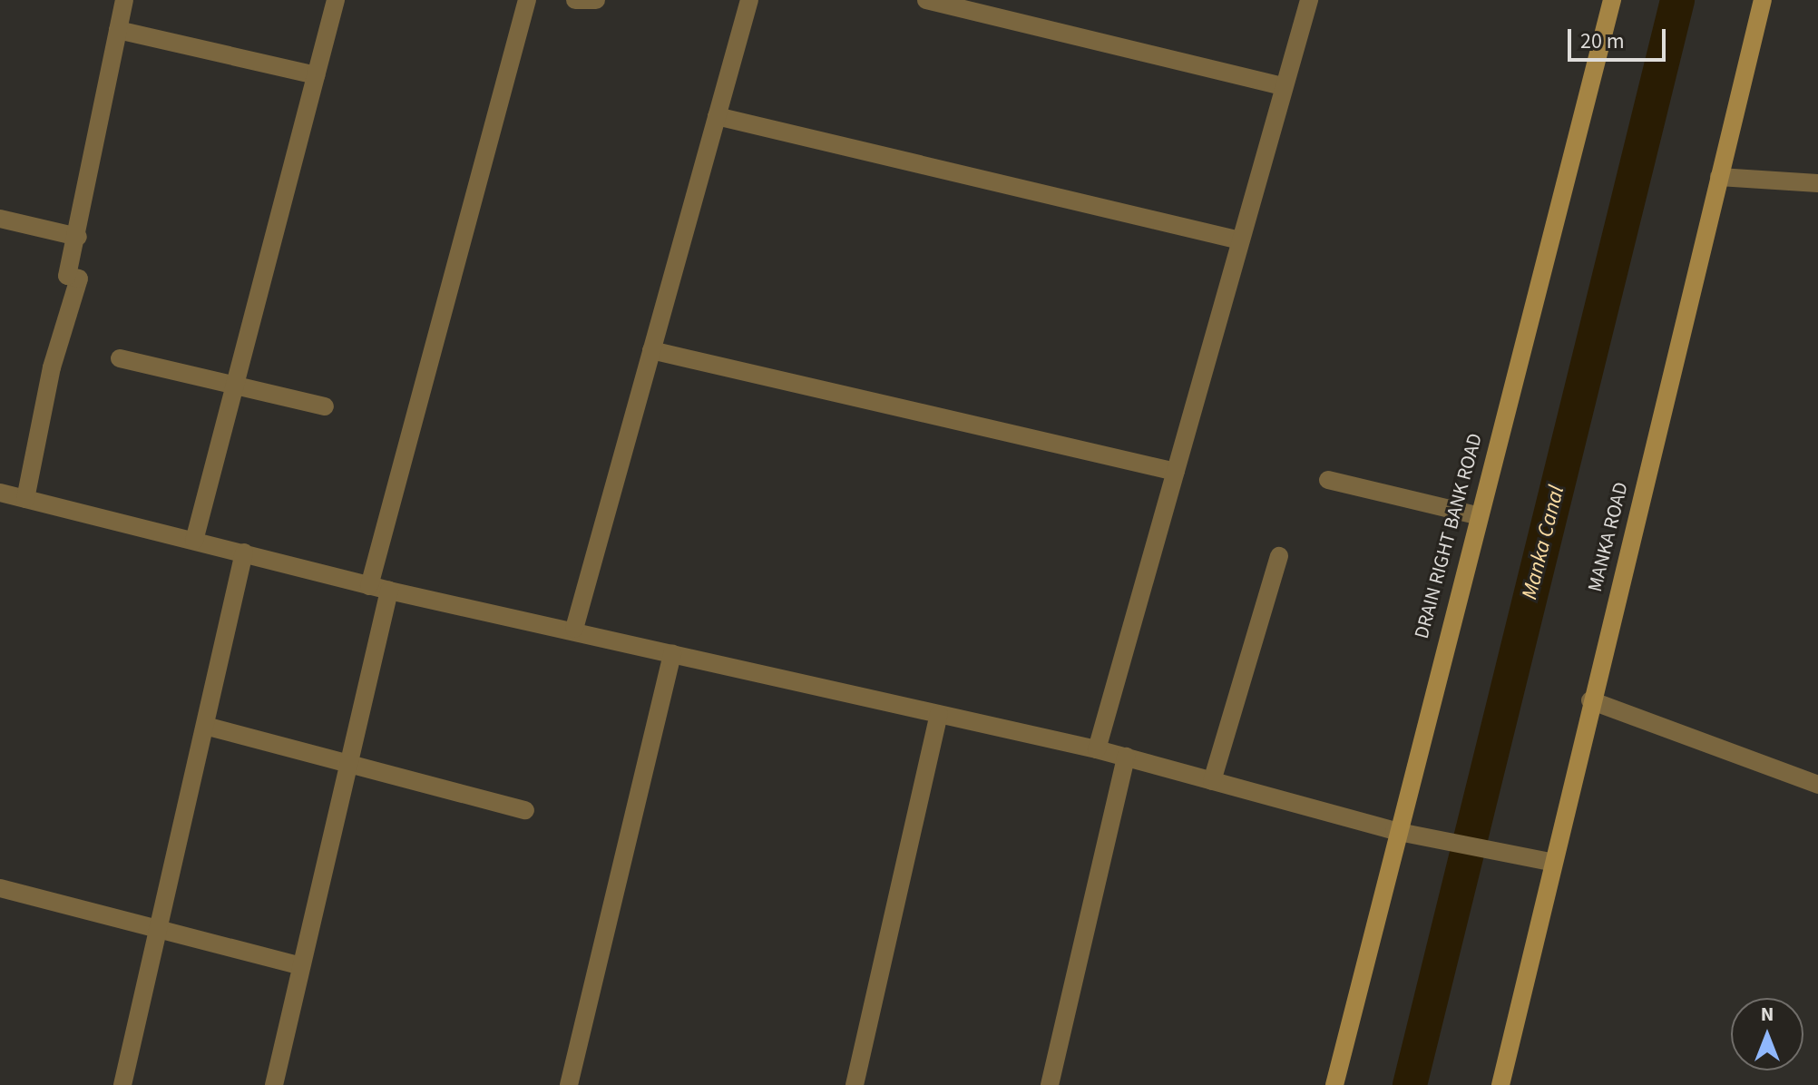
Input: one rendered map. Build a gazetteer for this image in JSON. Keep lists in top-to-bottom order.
{
  "streets": {
    "street": ["DRAIN RIGHT BANK ROAD", "MANKA ROAD"]
  },
  "water": ["Manka Canal"],
  "scale_bar": "20 m",
  "north": "top"
}
